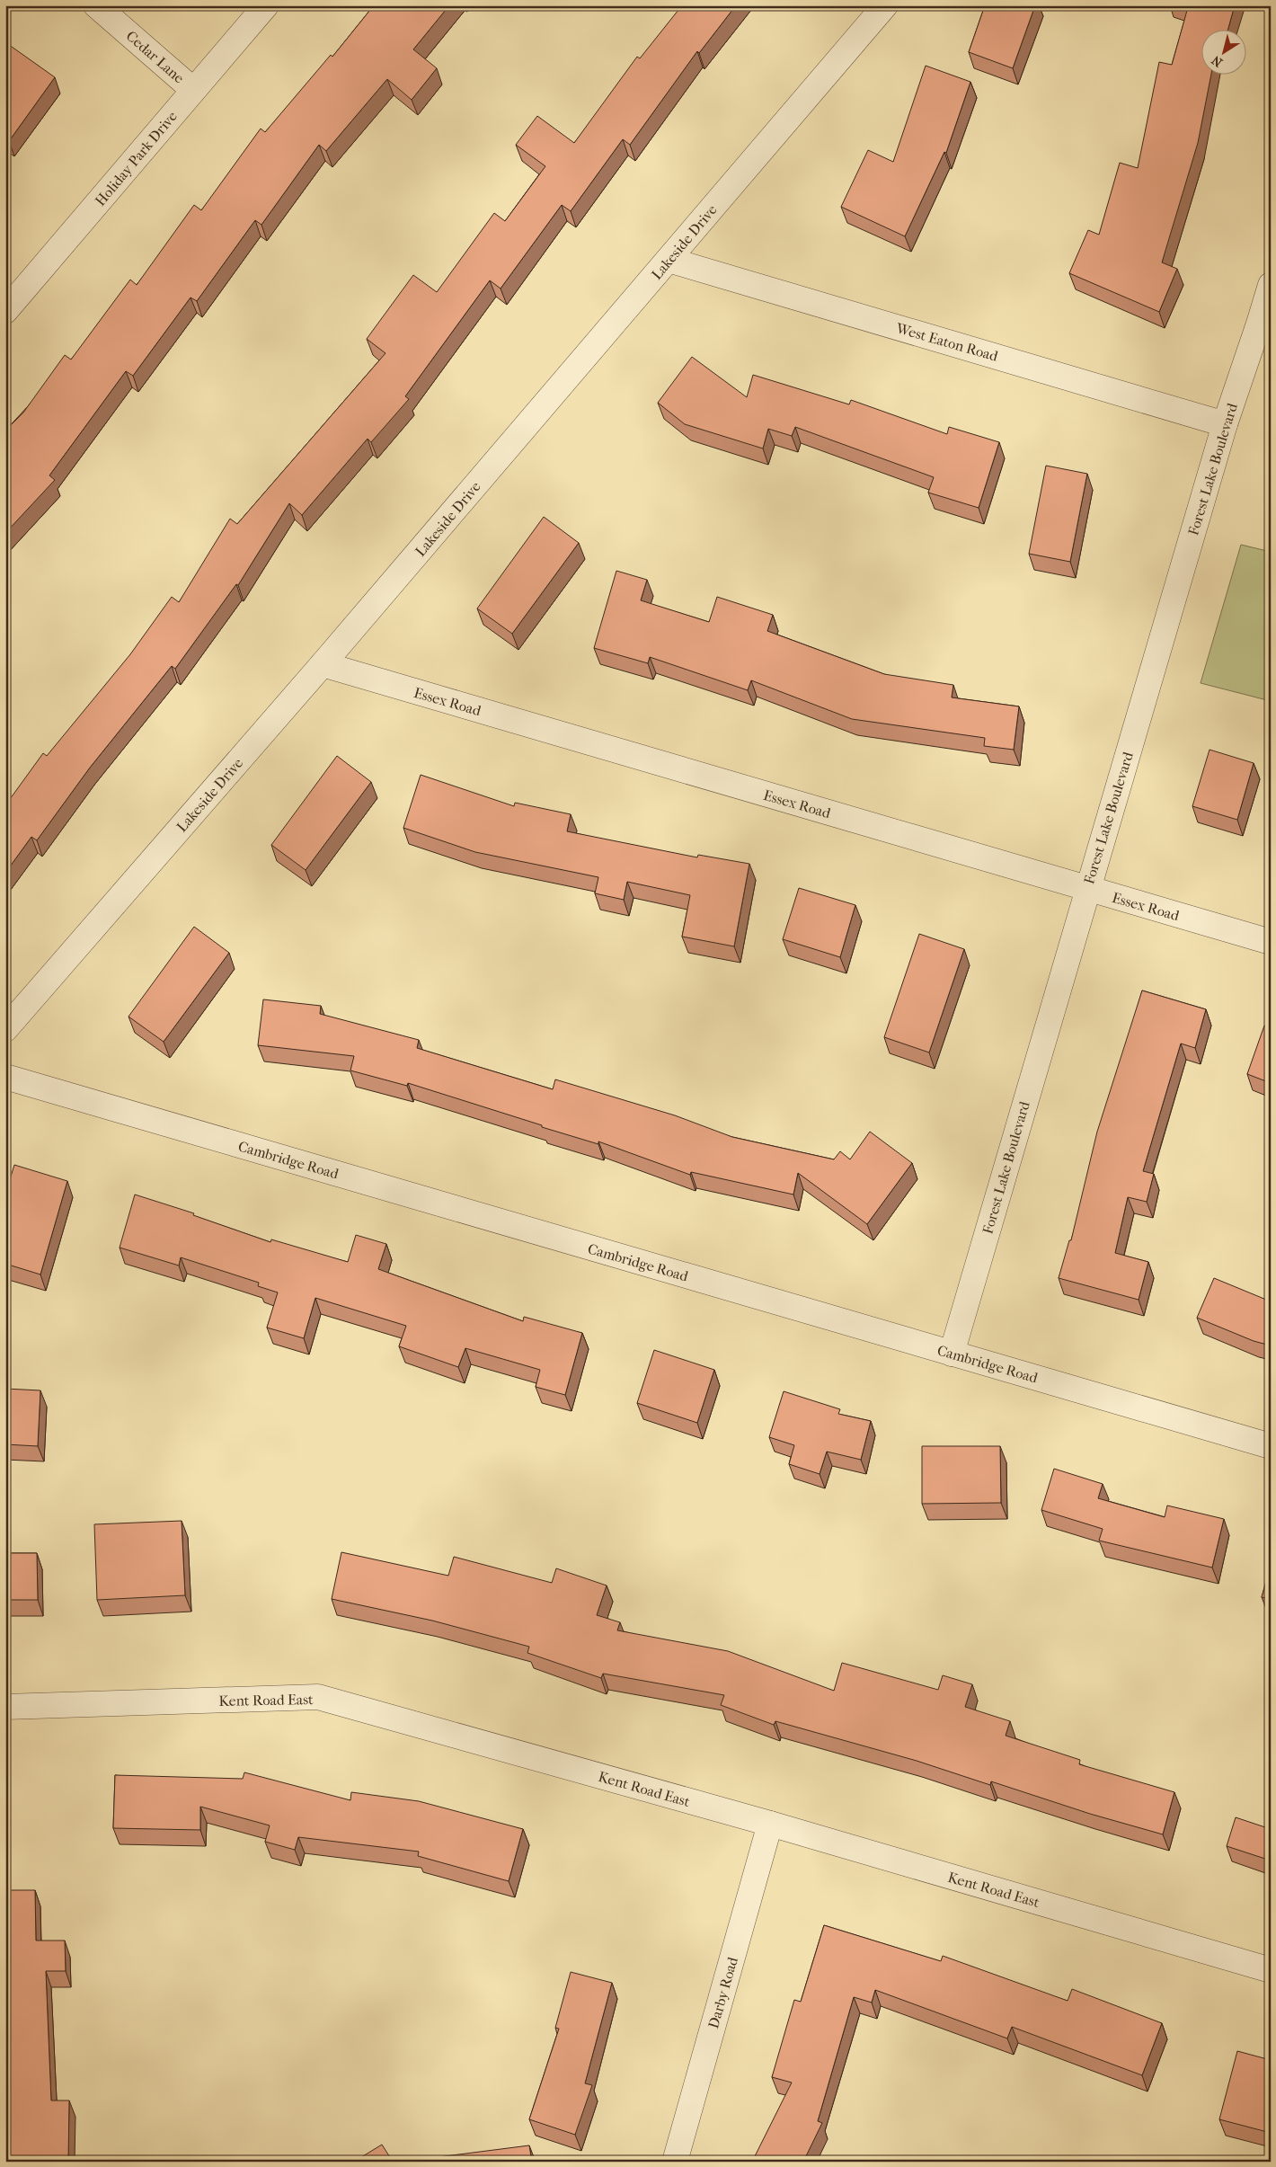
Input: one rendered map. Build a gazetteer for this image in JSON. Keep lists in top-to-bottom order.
{
  "streets": {
    "street": [
      "Cedar Lane",
      "Holiday Park Drive",
      "Lakeside Drive",
      "West Eaton Road",
      "Forest Lake Boulevard",
      "Essex Road",
      "Cambridge Road",
      "Kent Road East",
      "Darby Road"
    ]
  },
  "crossings": [
    ["Cedar Lane", "Holiday Park Drive"],
    ["Lakeside Drive", "West Eaton Road"],
    ["Lakeside Drive", "Essex Road"],
    ["West Eaton Road", "Forest Lake Boulevard"],
    ["Forest Lake Boulevard", "Essex Road"],
    ["Forest Lake Boulevard", "Cambridge Road"],
    ["Kent Road East", "Darby Road"]
  ],
  "north": "bottom left"
}
